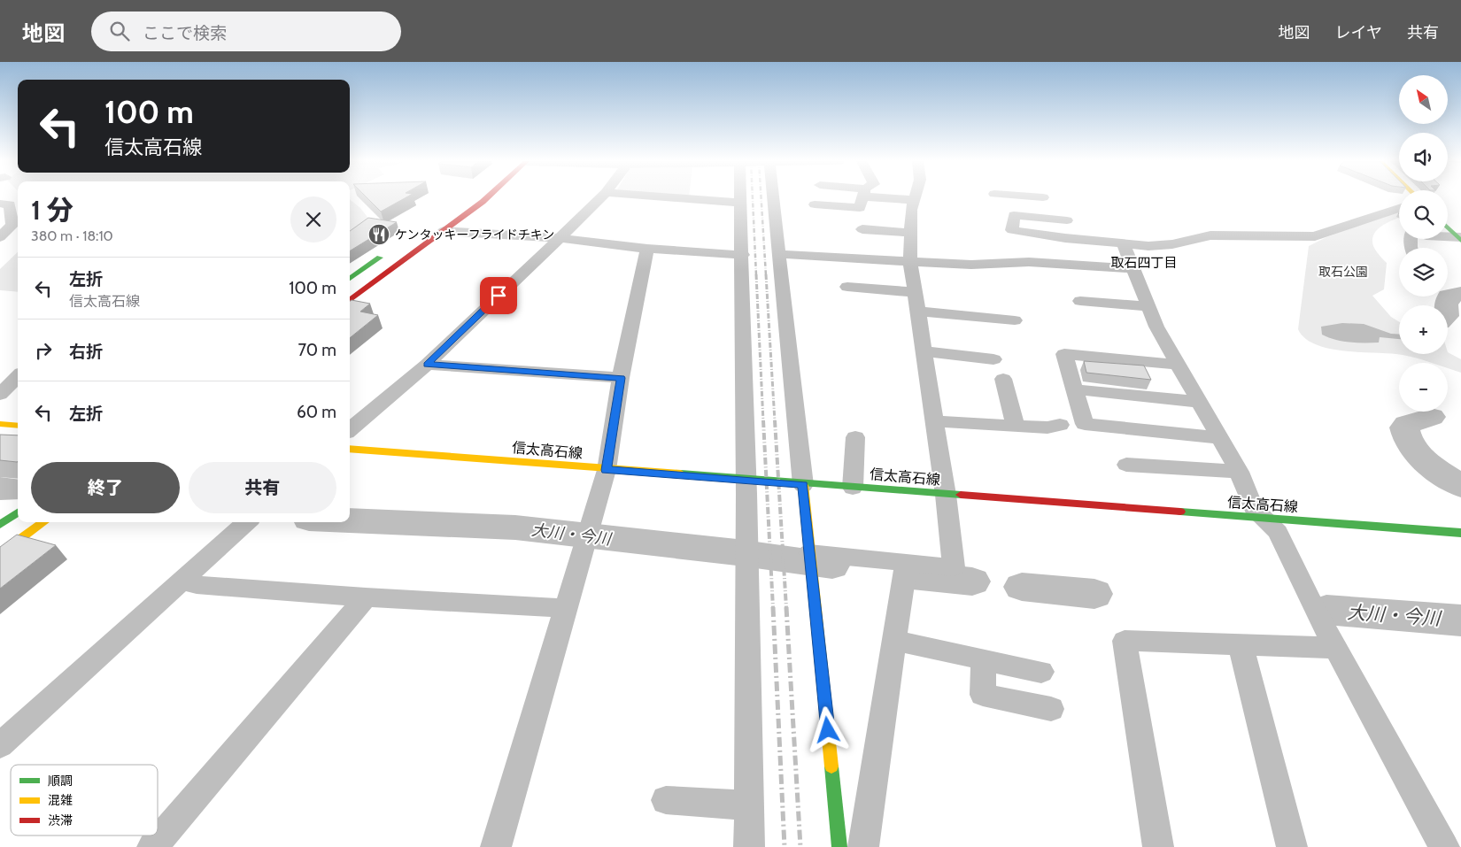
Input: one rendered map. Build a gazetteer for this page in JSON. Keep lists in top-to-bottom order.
{
  "streets": {
    "main road": ["信太高石線"]
  },
  "districts": ["取石四丁目"],
  "water": ["大川・今川"],
  "parks": ["取石公園"],
  "places": {
    "restaurant": ["ケンタッキーフライドチキン"]
  },
  "legend": ["順調", "混雑", "渋滞"],
  "north": "top left",
  "page": {
    "header": "地図",
    "search": "ここで検索",
    "nav": ["地図", "レイヤ", "共有"],
    "map_buttons": ["+", "−"],
    "turn": ["100 m", "信太高石線"],
    "heading": ["1 分", "380 m · 18:10"],
    "list": [
      {
        "name": "左折",
        "note": "信太高石線",
        "value": "100 m"
      },
      {
        "name": "右折",
        "value": "70 m"
      },
      {
        "name": "左折",
        "value": "60 m"
      }
    ],
    "buttons": ["終了", "共有"]
  }
}
